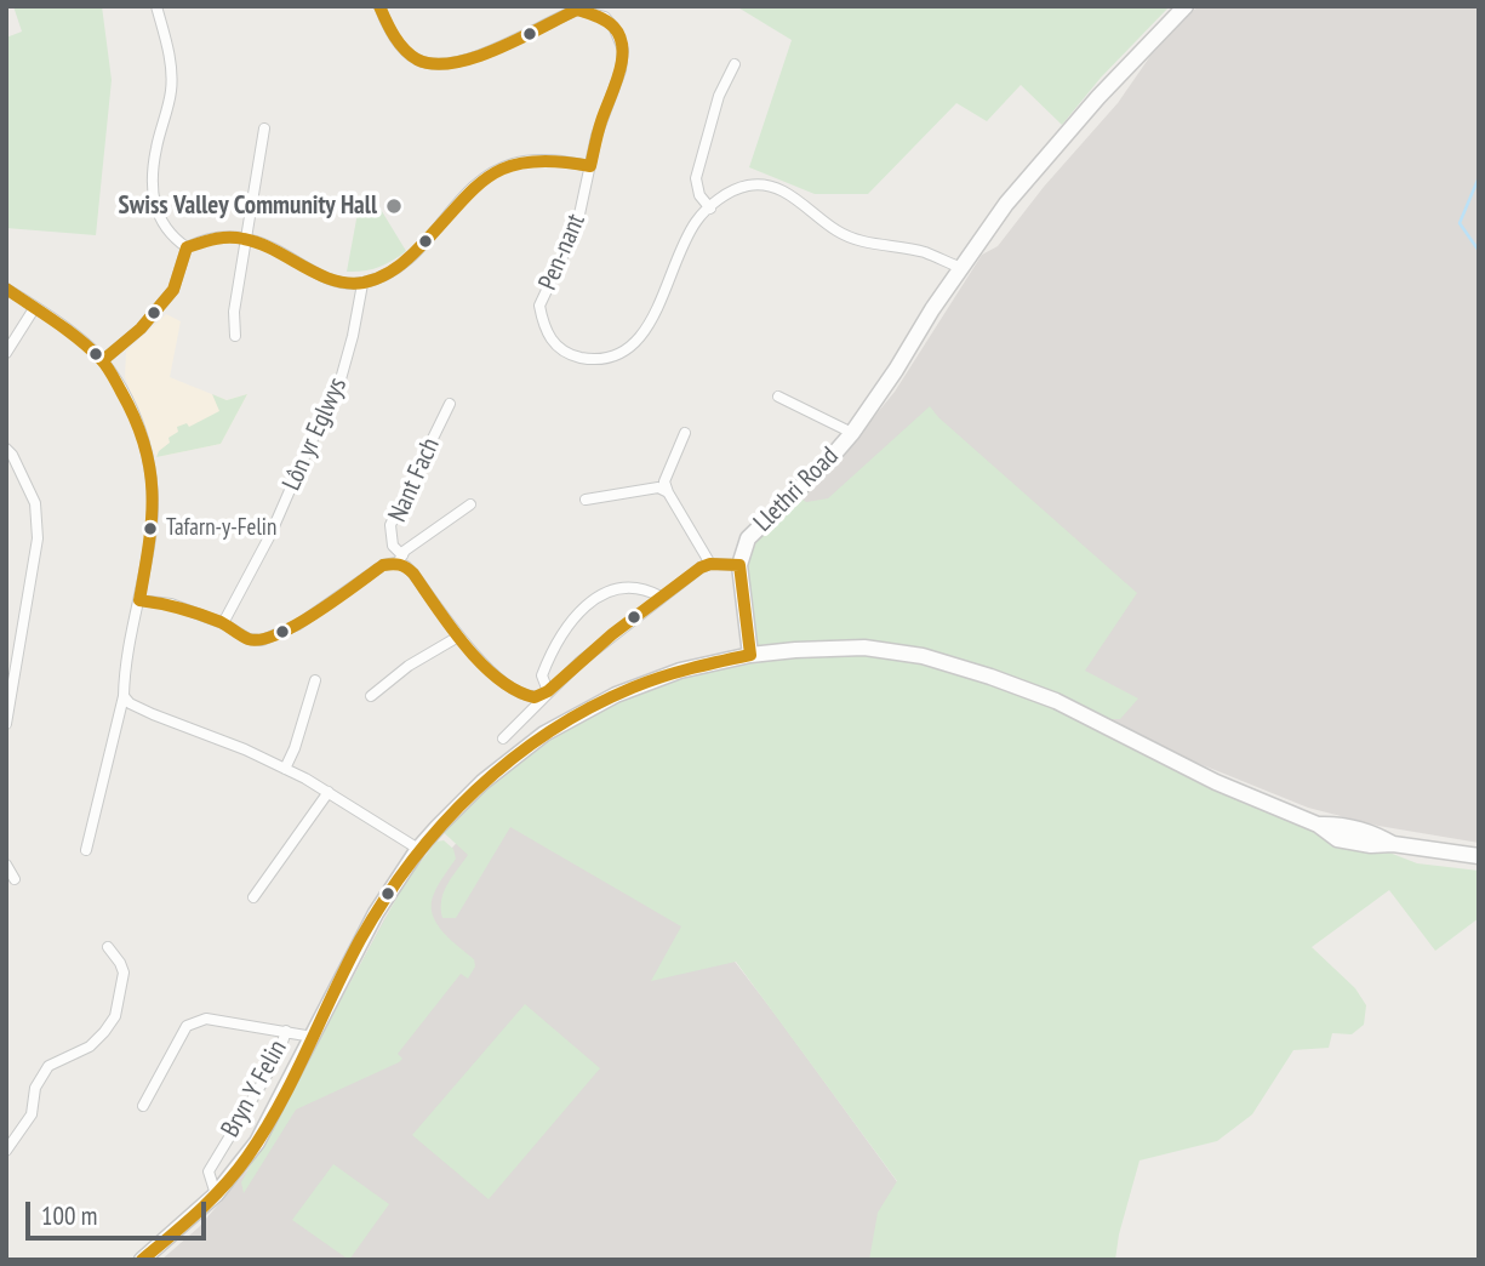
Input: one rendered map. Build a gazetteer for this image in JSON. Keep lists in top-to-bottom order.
{
  "streets": {
    "main road": ["Llethri Road"],
    "street": [
      "Pen-nant",
      "Lôn yr Eglwys",
      "Nant Fach",
      "Bryn Y Felin"
    ]
  },
  "crossings": [
    ["Pen-nant", "Llethri Road"]
  ],
  "places": ["Swiss Valley Community Hall", "Tafarn-y-Felin"],
  "scale_bar": "100 m"
}
